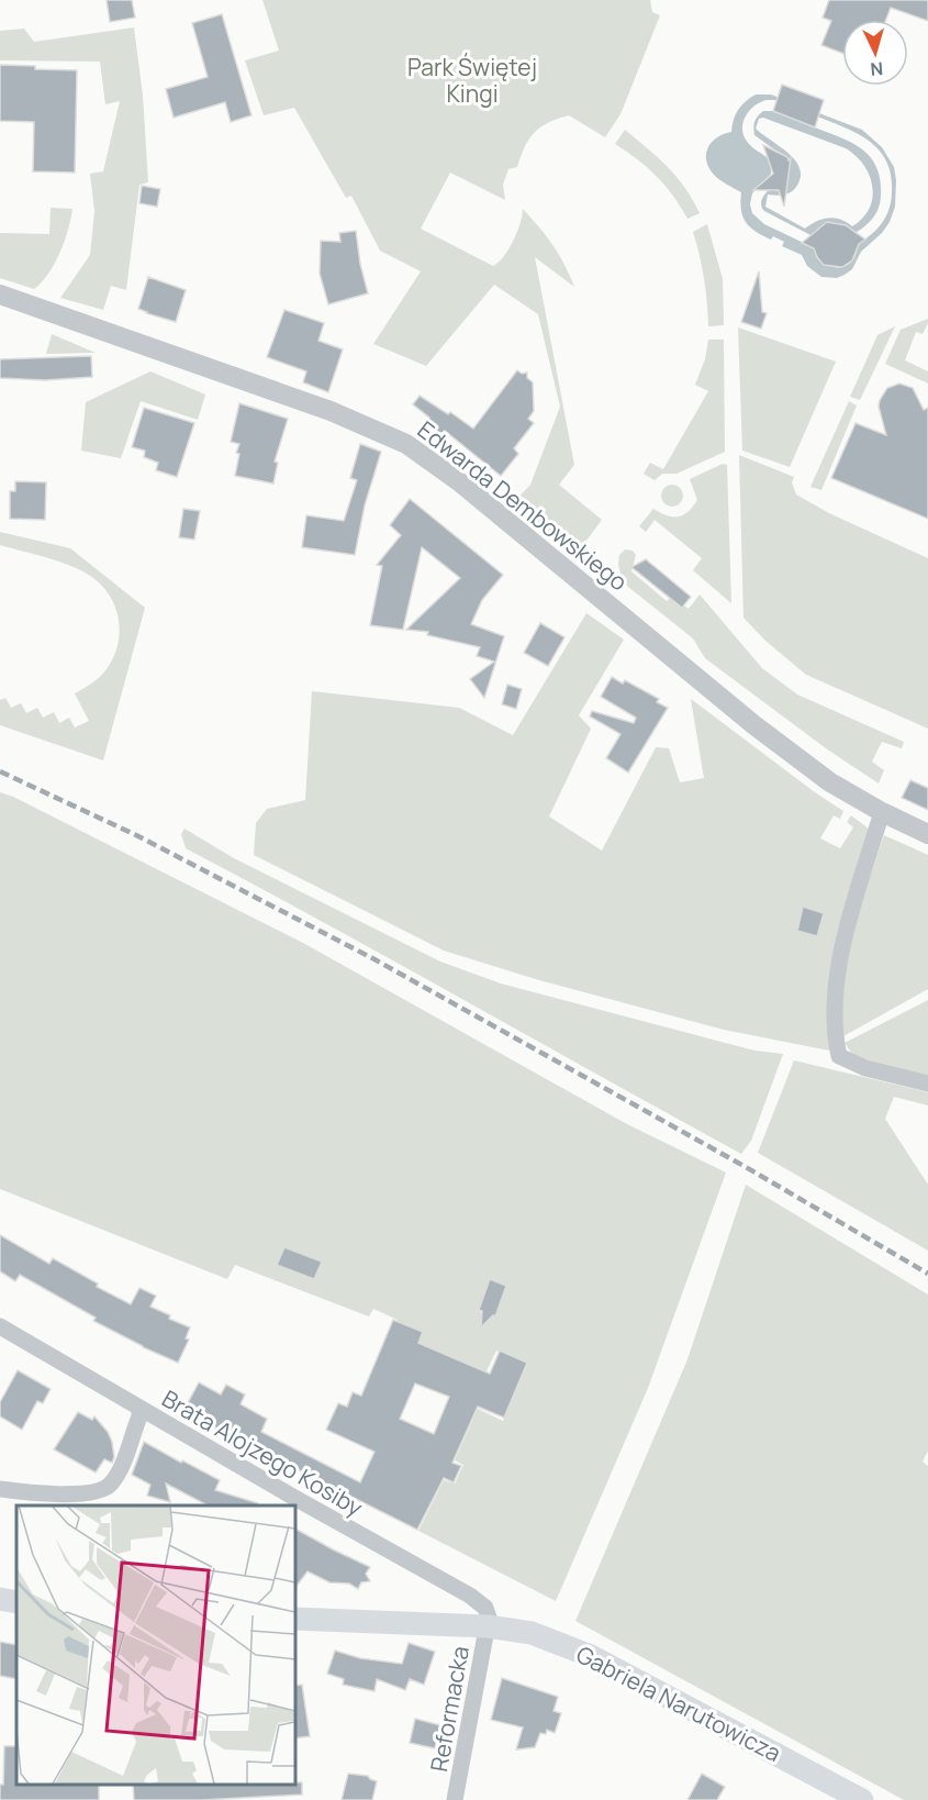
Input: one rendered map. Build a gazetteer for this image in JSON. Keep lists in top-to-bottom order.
{
  "streets": {
    "main road": ["Gabriela Narutowicza"],
    "street": ["Edwarda Dembowskiego", "Brata Alojzego Kosiby", "Reformacka"]
  },
  "crossings": [
    ["Brata Alojzego Kosiby", "Gabriela Narutowicza"],
    ["Brata Alojzego Kosiby", "Reformacka"],
    ["Gabriela Narutowicza", "Reformacka"]
  ],
  "parks": ["Park Świętej Kingi"],
  "north": "bottom"
}
